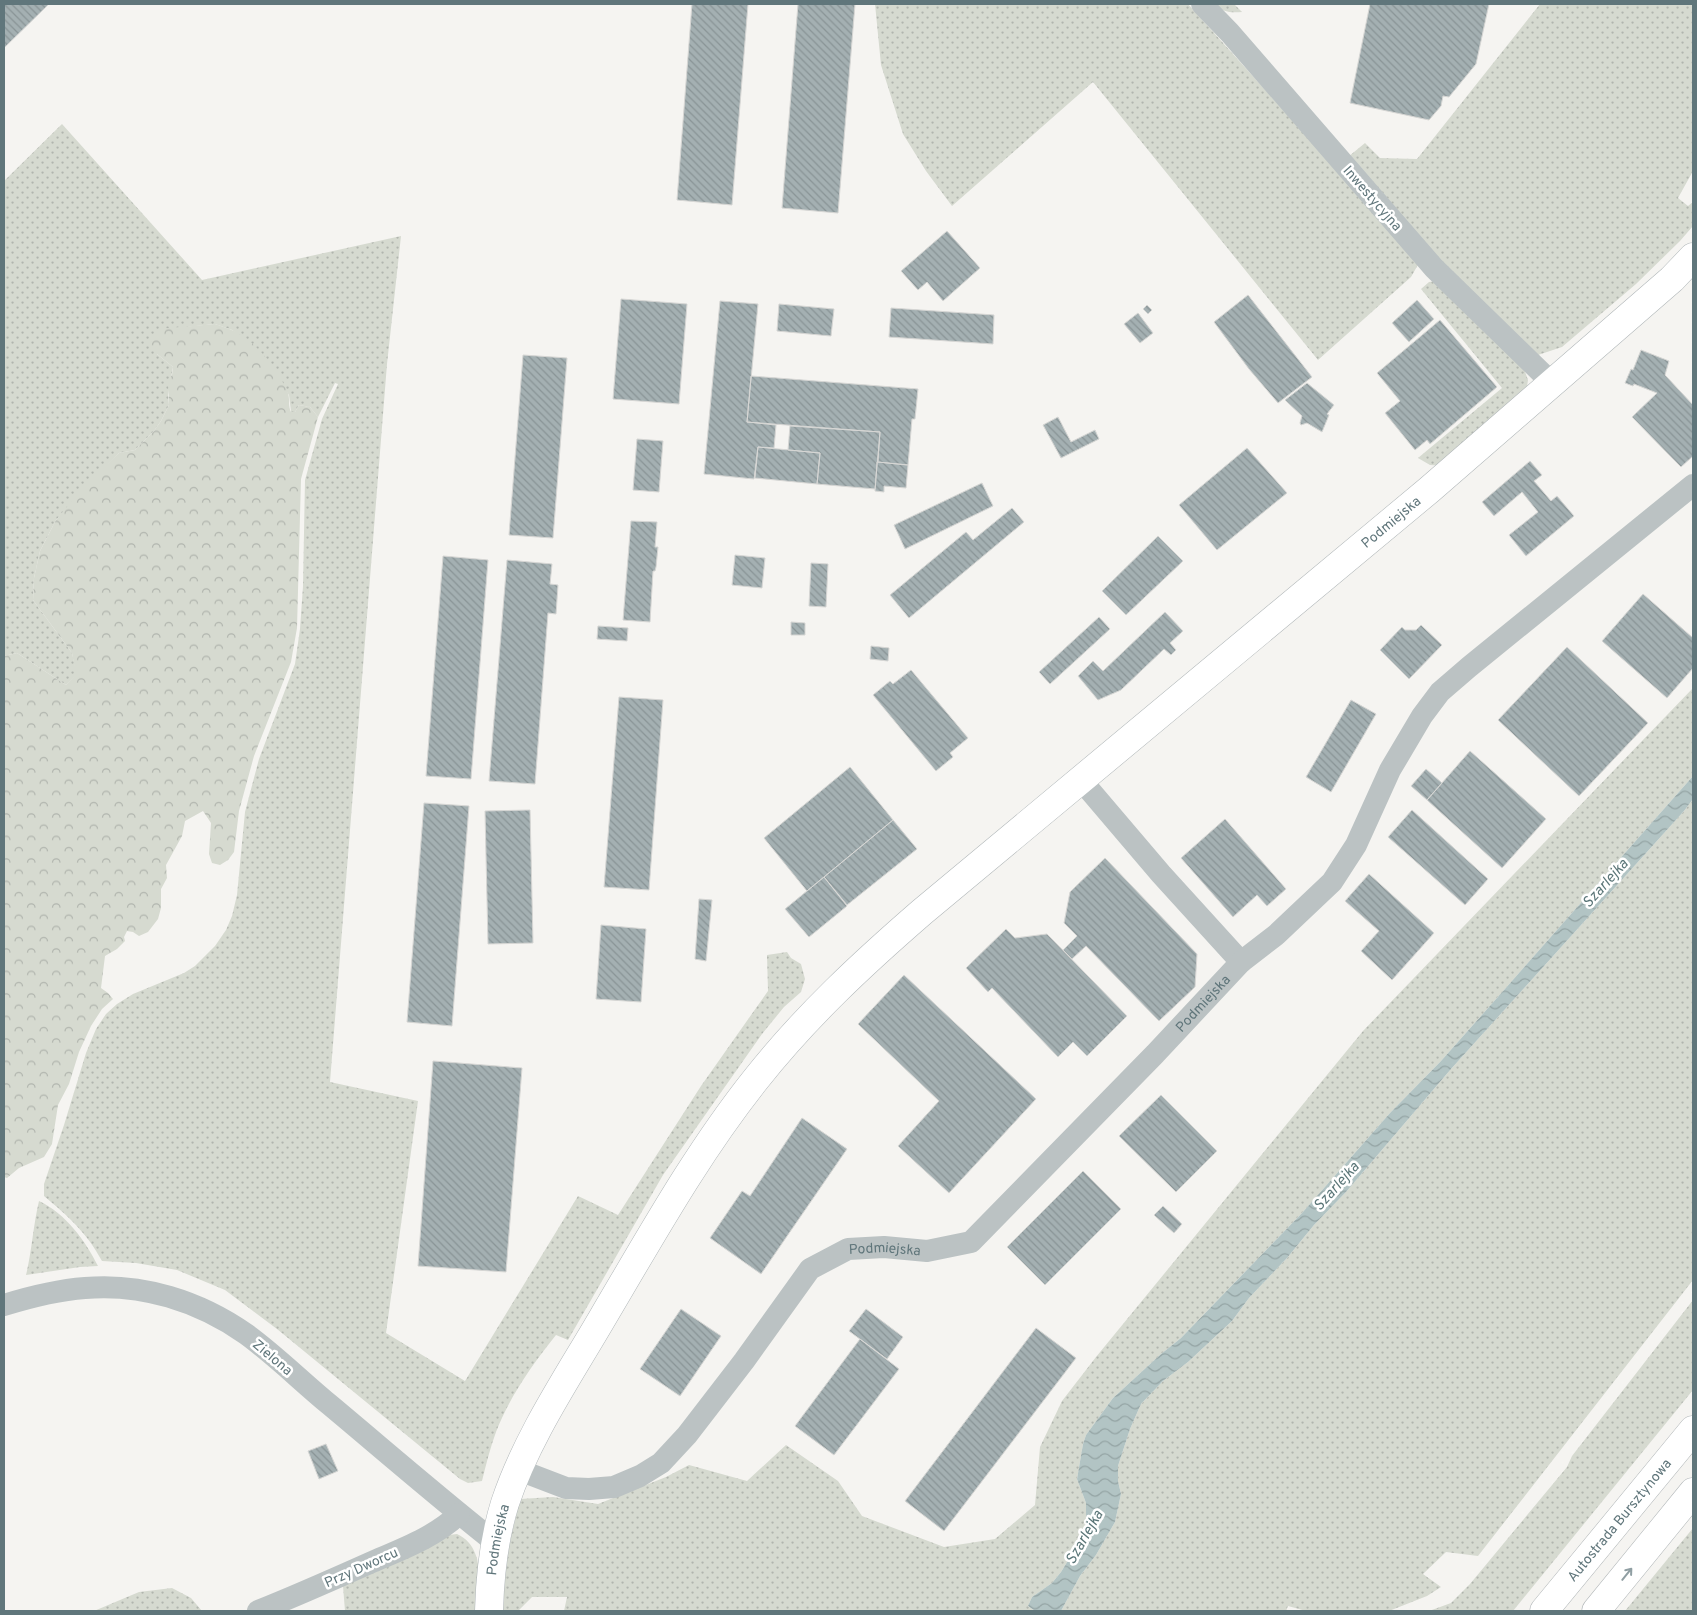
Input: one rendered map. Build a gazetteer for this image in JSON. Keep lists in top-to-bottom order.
{
  "streets": {
    "main road": ["Podmiejska", "Autostrada Bursztynowa"],
    "street": ["Inwestycyjna", "Zielona", "Przy Dworcu"]
  },
  "crossings": [
    ["Inwestycyjna", "Podmiejska"],
    ["Podmiejska", "Zielona"],
    ["Zielona", "Przy Dworcu"]
  ],
  "water": ["Szarlejka"]
}
